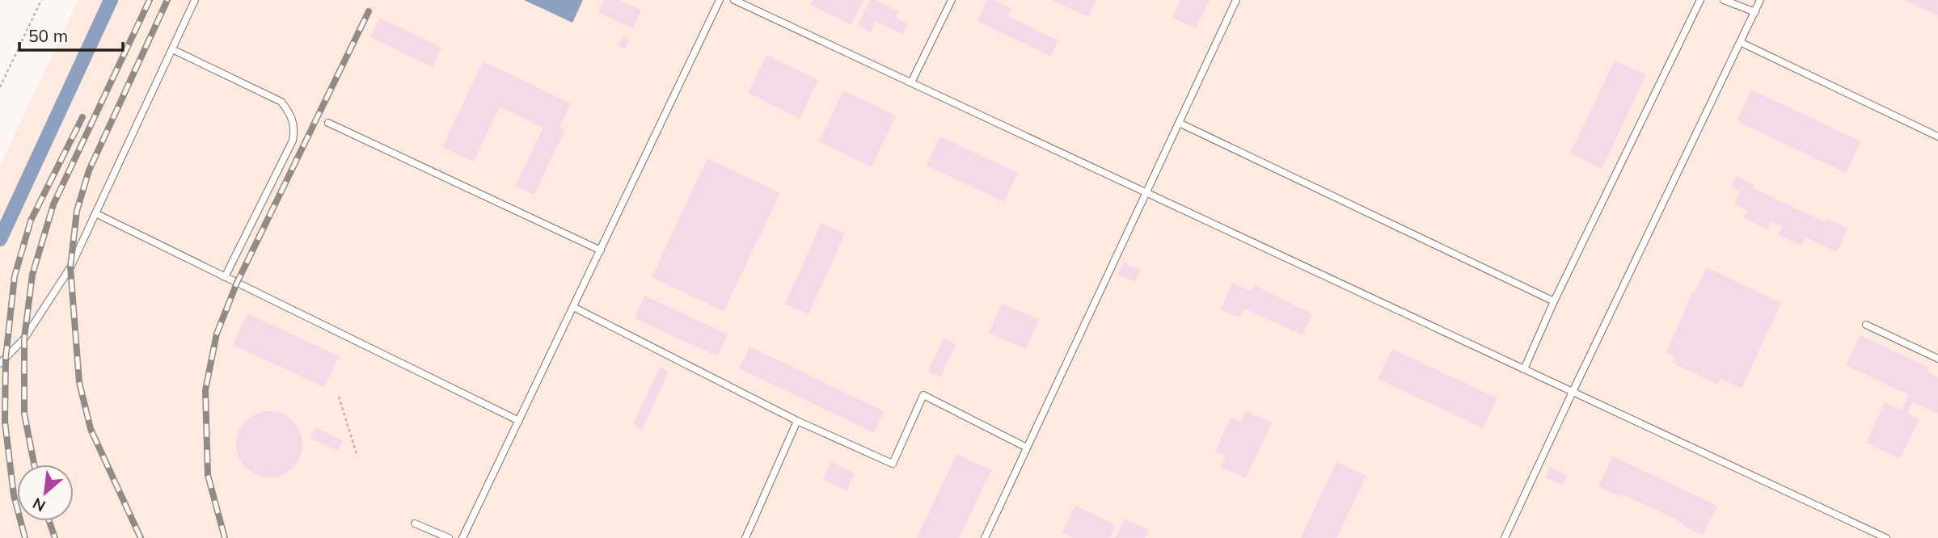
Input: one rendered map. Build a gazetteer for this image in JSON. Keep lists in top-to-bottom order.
{
  "scale_bar": "50 m",
  "north": "bottom left"
}
